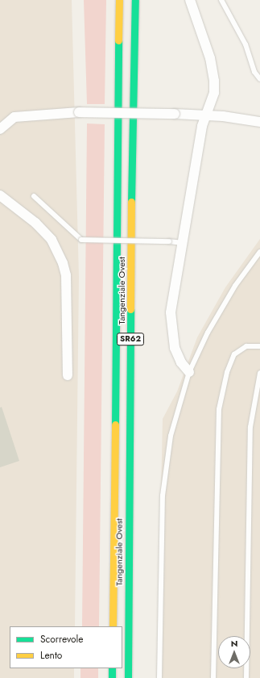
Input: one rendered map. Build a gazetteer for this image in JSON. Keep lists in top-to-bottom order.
{
  "streets": {
    "highway": ["Tangenziale Ovest", "SR62"]
  },
  "legend": ["Scorrevole", "Lento"],
  "north": "top"
}
